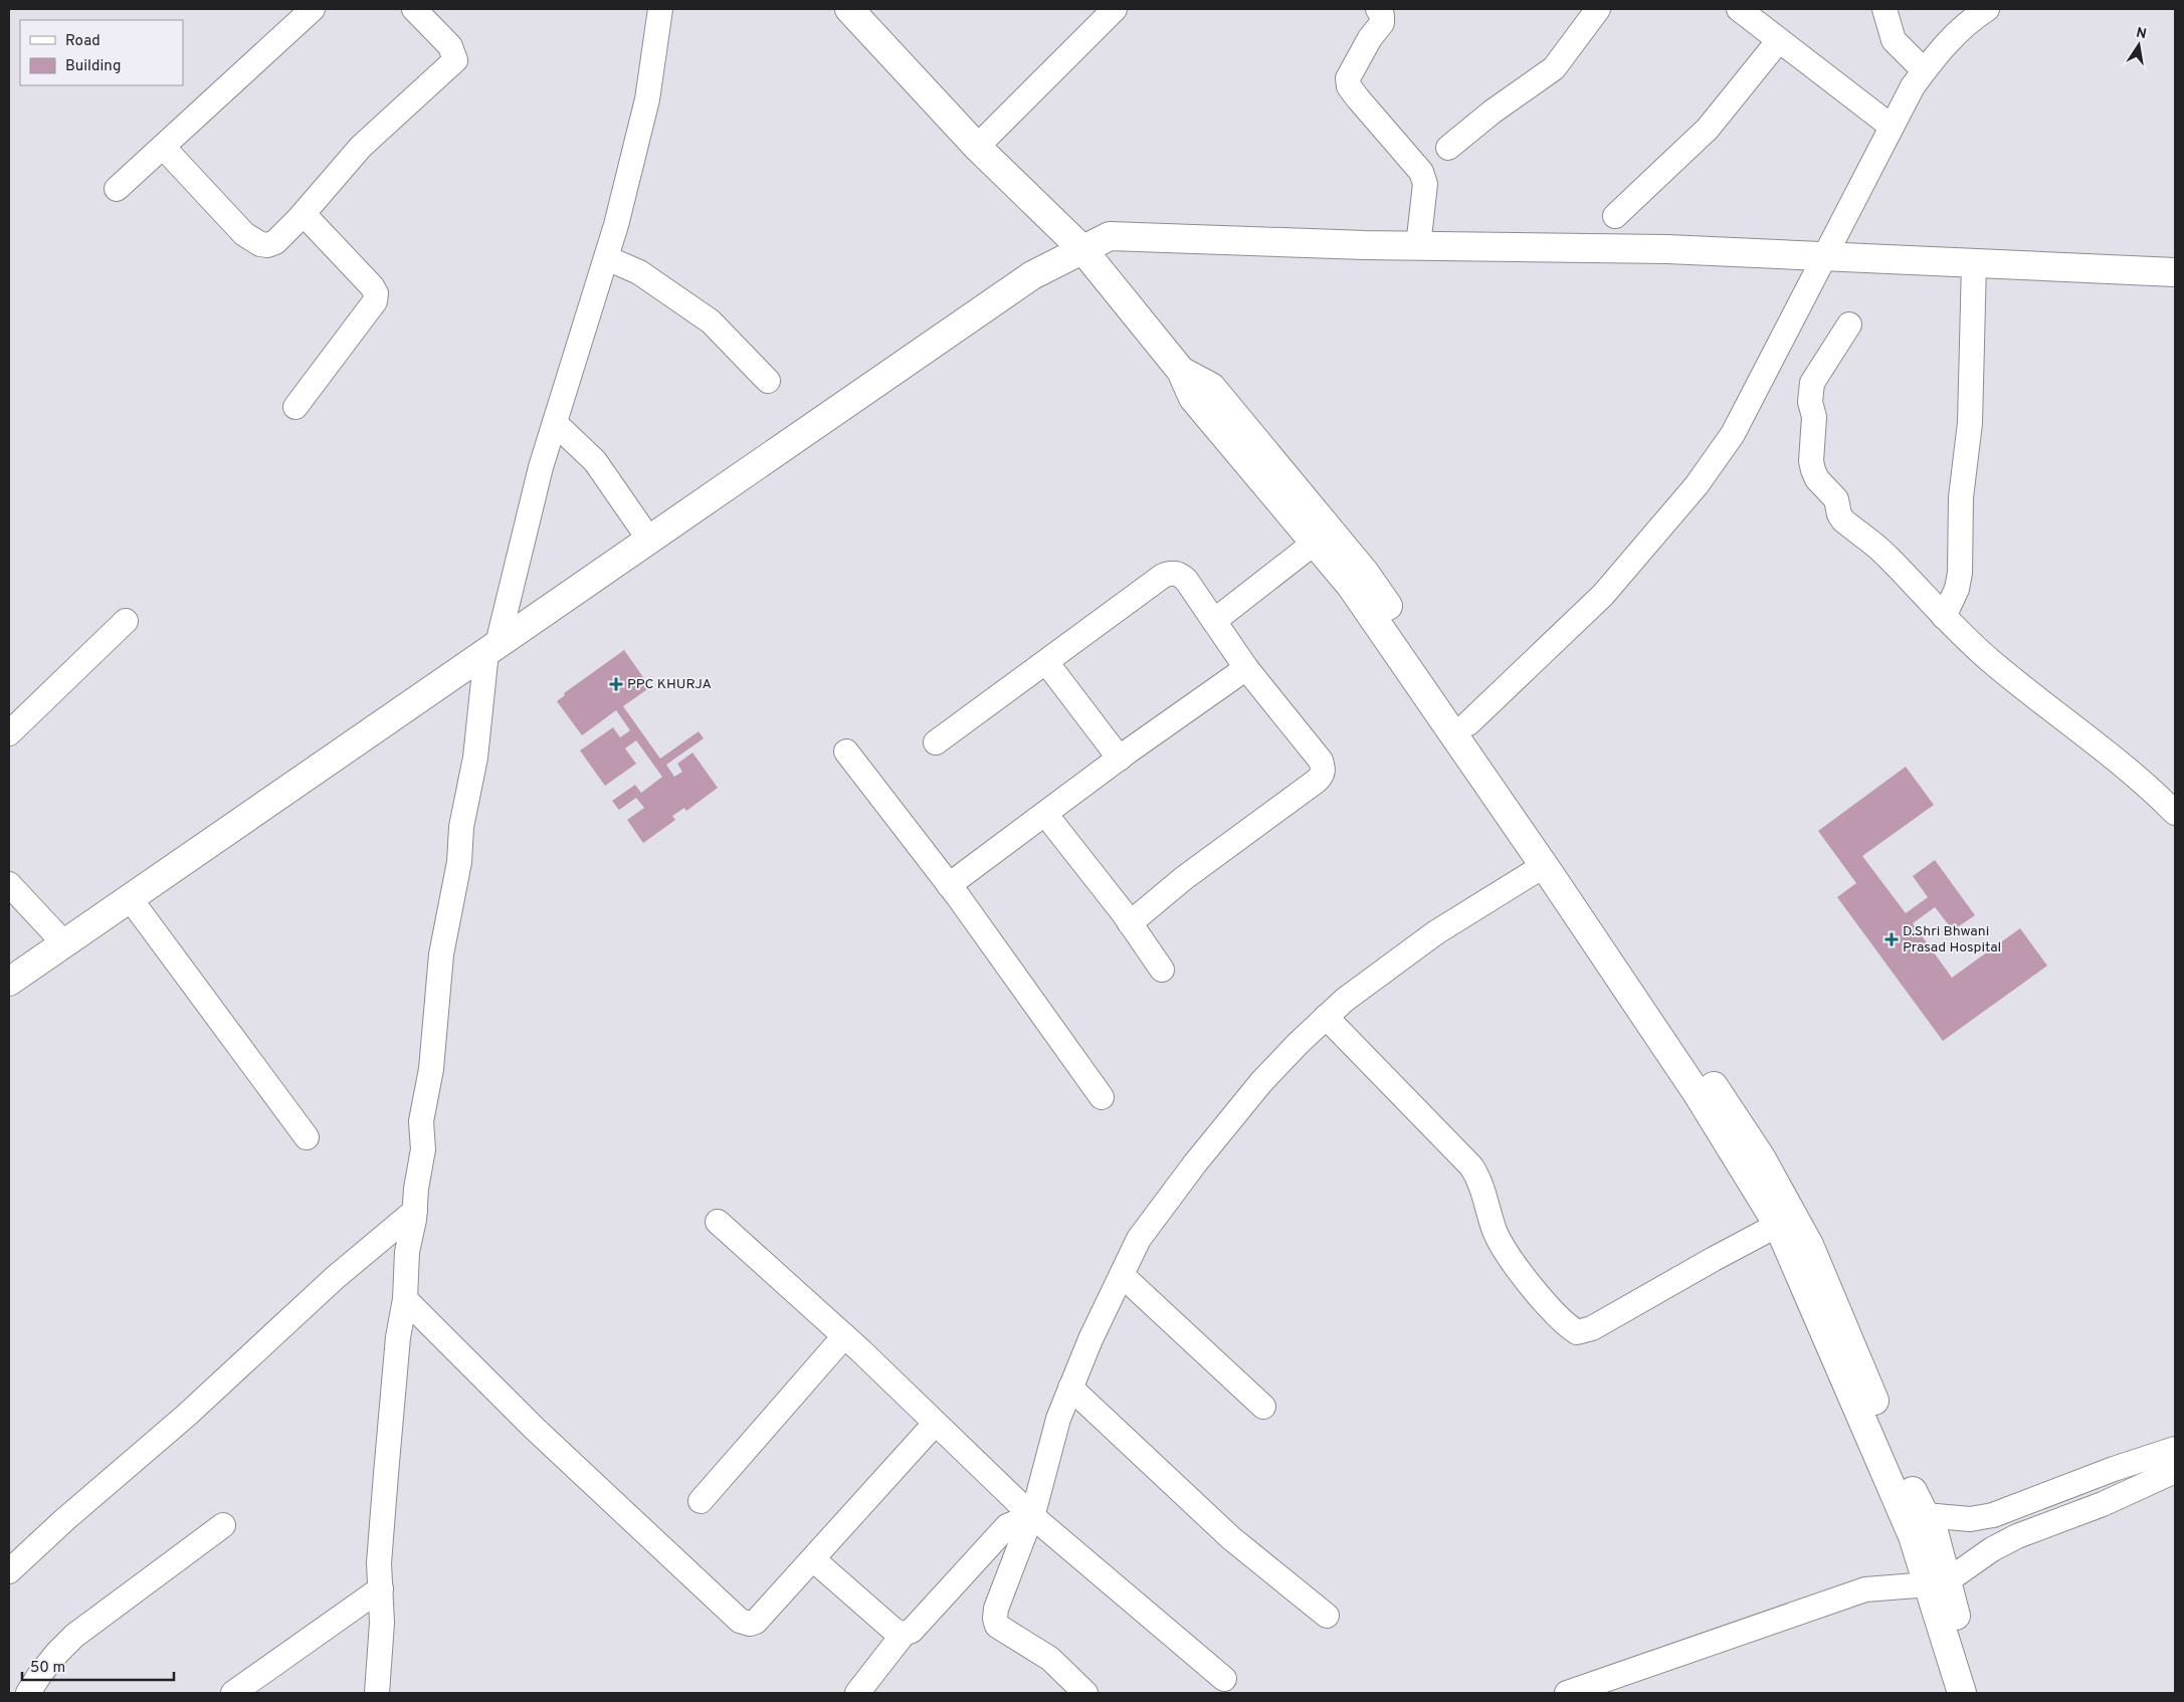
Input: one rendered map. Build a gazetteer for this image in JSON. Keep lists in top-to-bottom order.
{
  "places": {
    "health": ["PPC KHURJA", "D.Shri Bhwani Prasad Hospital"]
  },
  "legend": ["Road", "Building"],
  "scale_bar": "50 m",
  "north": "top"
}
